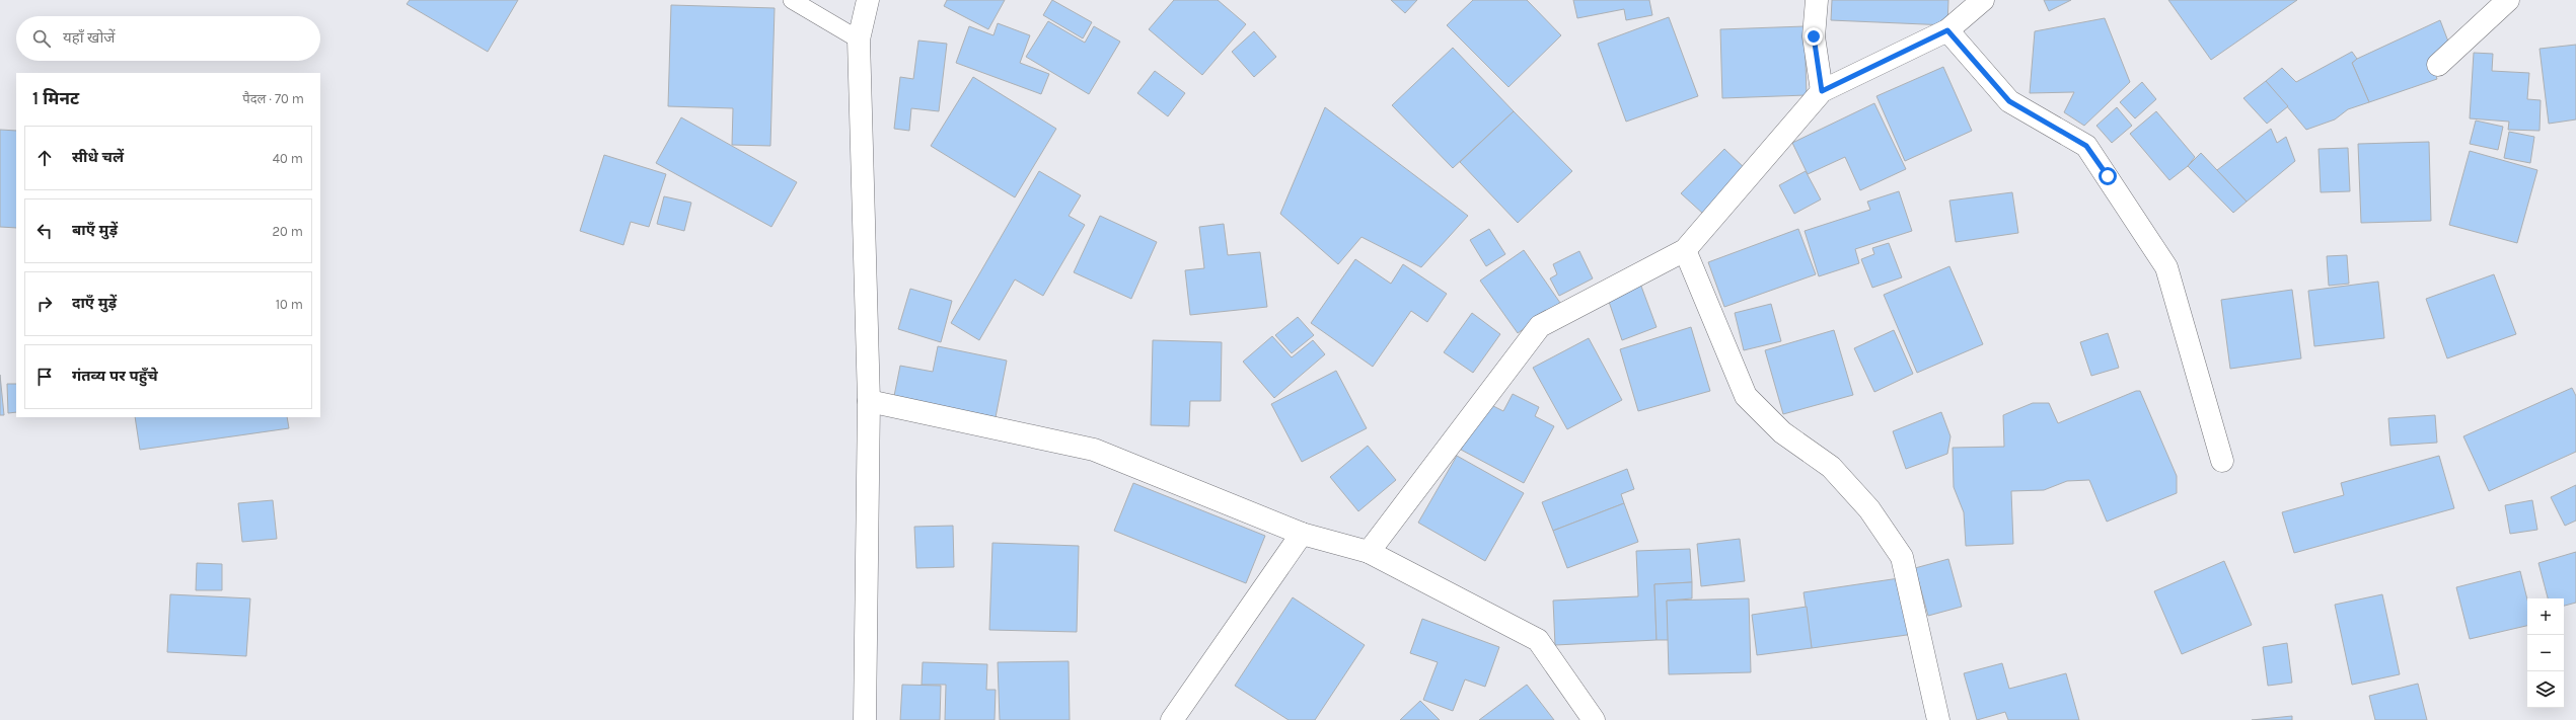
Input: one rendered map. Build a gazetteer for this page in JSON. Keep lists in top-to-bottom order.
{
  "page": {
    "search": "यहाँ खोजें",
    "heading": ["1 मिनट", "पैदल · 70 m"],
    "list": [
      ["सीधे चलें", "40 m"],
      ["बाएँ मुड़ें", "20 m"],
      ["दाएँ मुड़ें", "10 m"],
      "गंतव्य पर पहुँचे"
    ],
    "map_buttons": ["+", "−"]
  }
}
